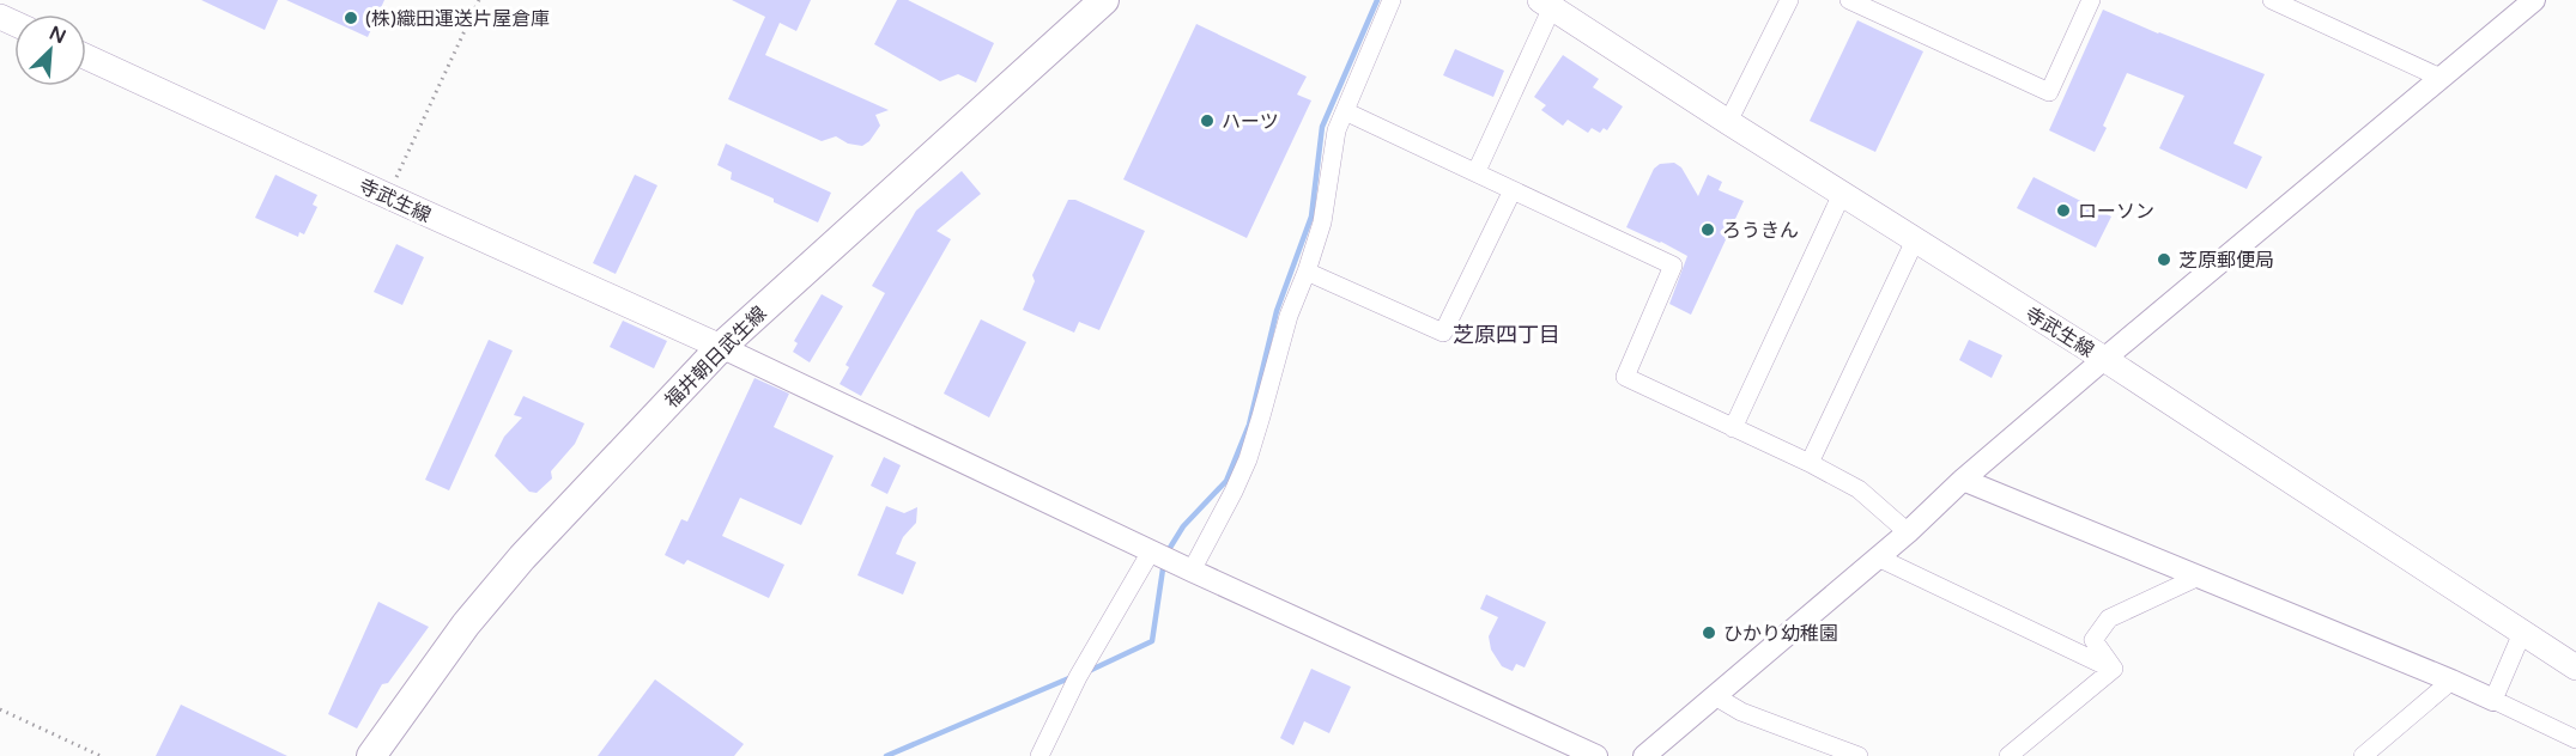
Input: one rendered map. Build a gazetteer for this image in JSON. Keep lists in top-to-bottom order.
{
  "streets": {
    "main road": ["寺武生線", "福井朝日武生線"]
  },
  "crossings": [
    ["寺武生線", "福井朝日武生線"]
  ],
  "districts": ["芝原四丁目"],
  "places": [
    "(株)織田運送片屋倉庫",
    "ハーツ",
    "ローソン",
    "ろうきん",
    "芝原郵便局",
    "ひかり幼稚園"
  ],
  "north": "top right"
}
